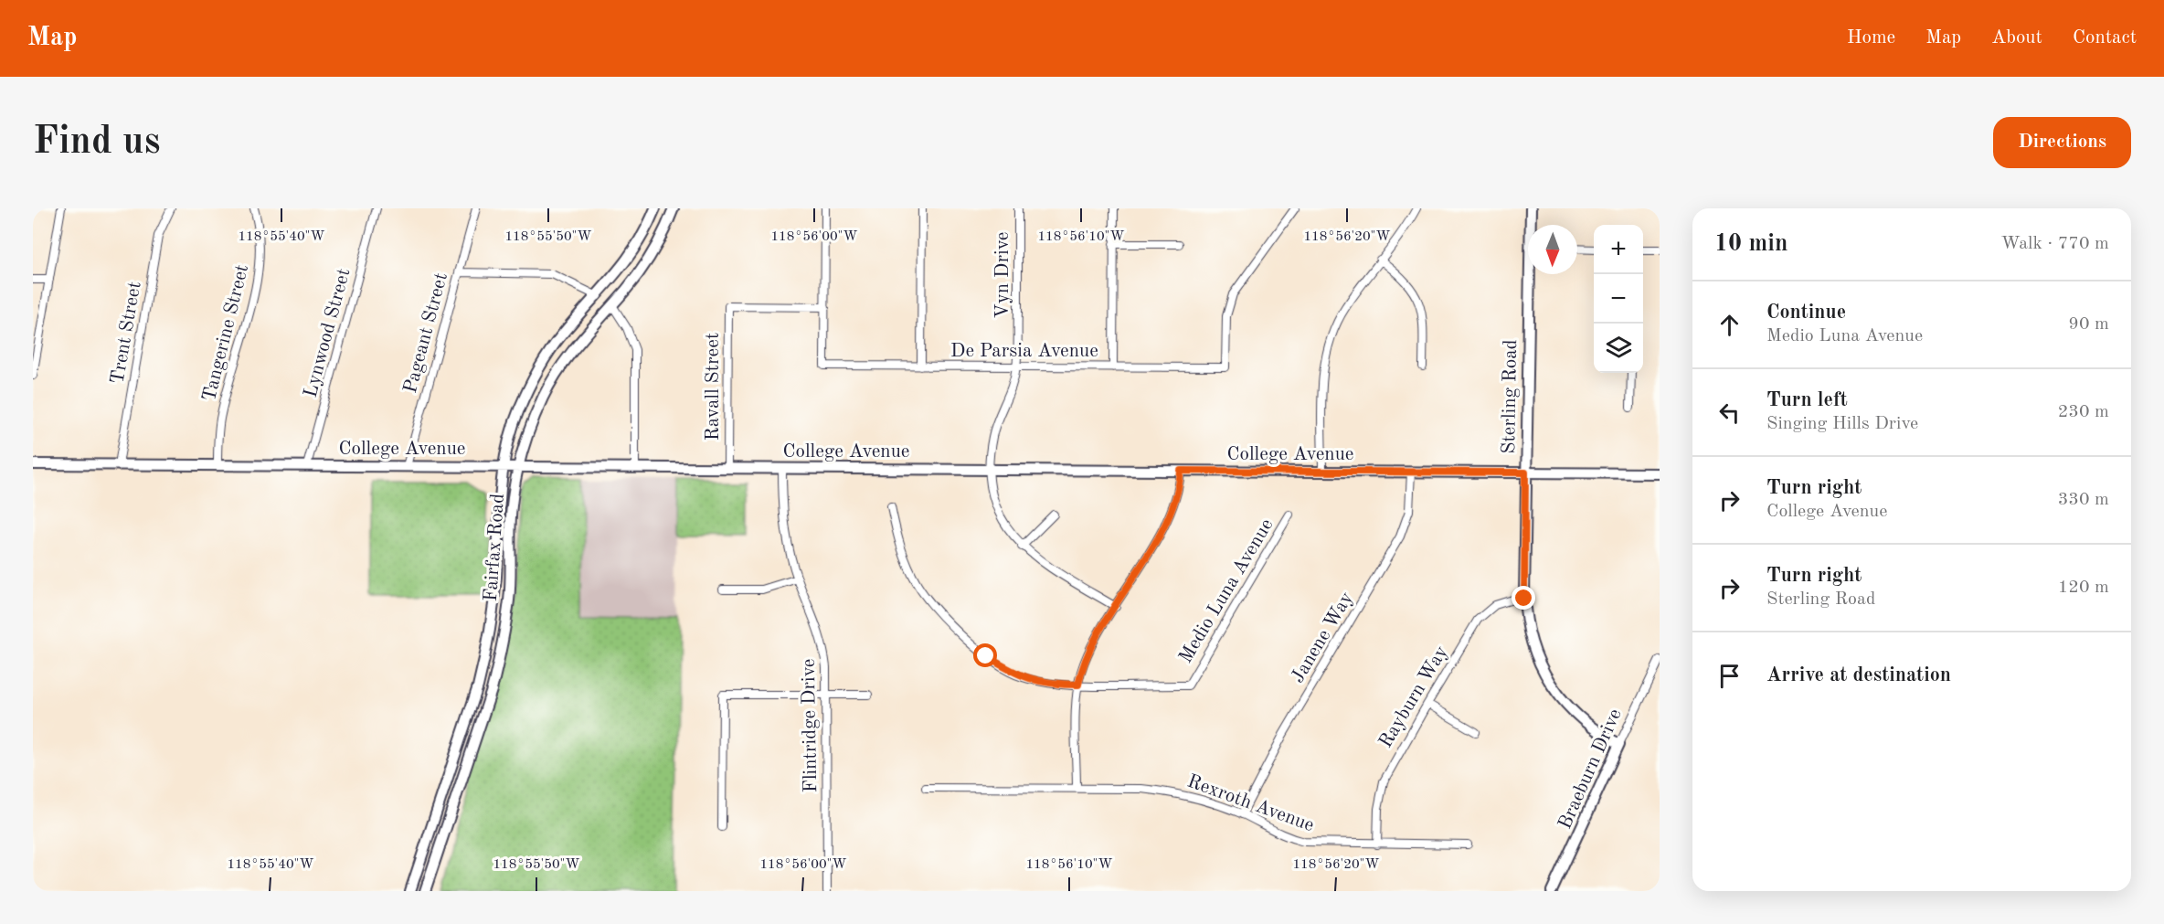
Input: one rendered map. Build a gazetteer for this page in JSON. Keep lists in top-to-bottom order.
{
  "streets": {
    "street": [
      "Vyn Drive",
      "Trent Street",
      "Tangerine Street",
      "Lynwood Street",
      "Pageant Street",
      "De Parsia Avenue",
      "Ravall Street",
      "Sterling Road",
      "College Avenue",
      "Fairfax Road",
      "Medio Luna Avenue",
      "Janene Way",
      "Rayburn Way",
      "Flintridge Drive",
      "Braeburn Drive",
      "Rexroth Avenue"
    ]
  },
  "crossings": [
    ["Vyn Drive", "De Parsia Avenue"],
    ["Vyn Drive", "College Avenue"],
    ["Trent Street", "College Avenue"],
    ["Tangerine Street", "College Avenue"],
    ["Lynwood Street", "College Avenue"],
    ["Pageant Street", "College Avenue"],
    ["De Parsia Avenue", "Ravall Street"],
    ["Ravall Street", "College Avenue"],
    ["Sterling Road", "College Avenue"],
    ["Sterling Road", "Rayburn Way"],
    ["Sterling Road", "Braeburn Drive"],
    ["College Avenue", "Fairfax Road"],
    ["College Avenue", "Janene Way"],
    ["College Avenue", "Flintridge Drive"],
    ["Janene Way", "Rexroth Avenue"],
    ["Rayburn Way", "Rexroth Avenue"]
  ],
  "north": "bottom",
  "page": {
    "header": "Map",
    "nav": [
      "Home",
      "Map",
      "About",
      "Contact"
    ],
    "buttons": "Directions",
    "title": "Find us",
    "heading": ["10 min", "Walk · 770 m"],
    "map_buttons": ["+", "−"],
    "list": [
      ["Continue", "Medio Luna Avenue", "90 m"],
      ["Turn left", "Singing Hills Drive", "230 m"],
      ["Turn right", "College Avenue", "330 m"],
      ["Turn right", "Sterling Road", "120 m"],
      "Arrive at destination"
    ]
  },
  "coordinates": [
    "118°55'40\"W",
    "118°55'50\"W",
    "118°56'00\"W",
    "118°56'10\"W",
    "118°56'20\"W"
  ]
}
